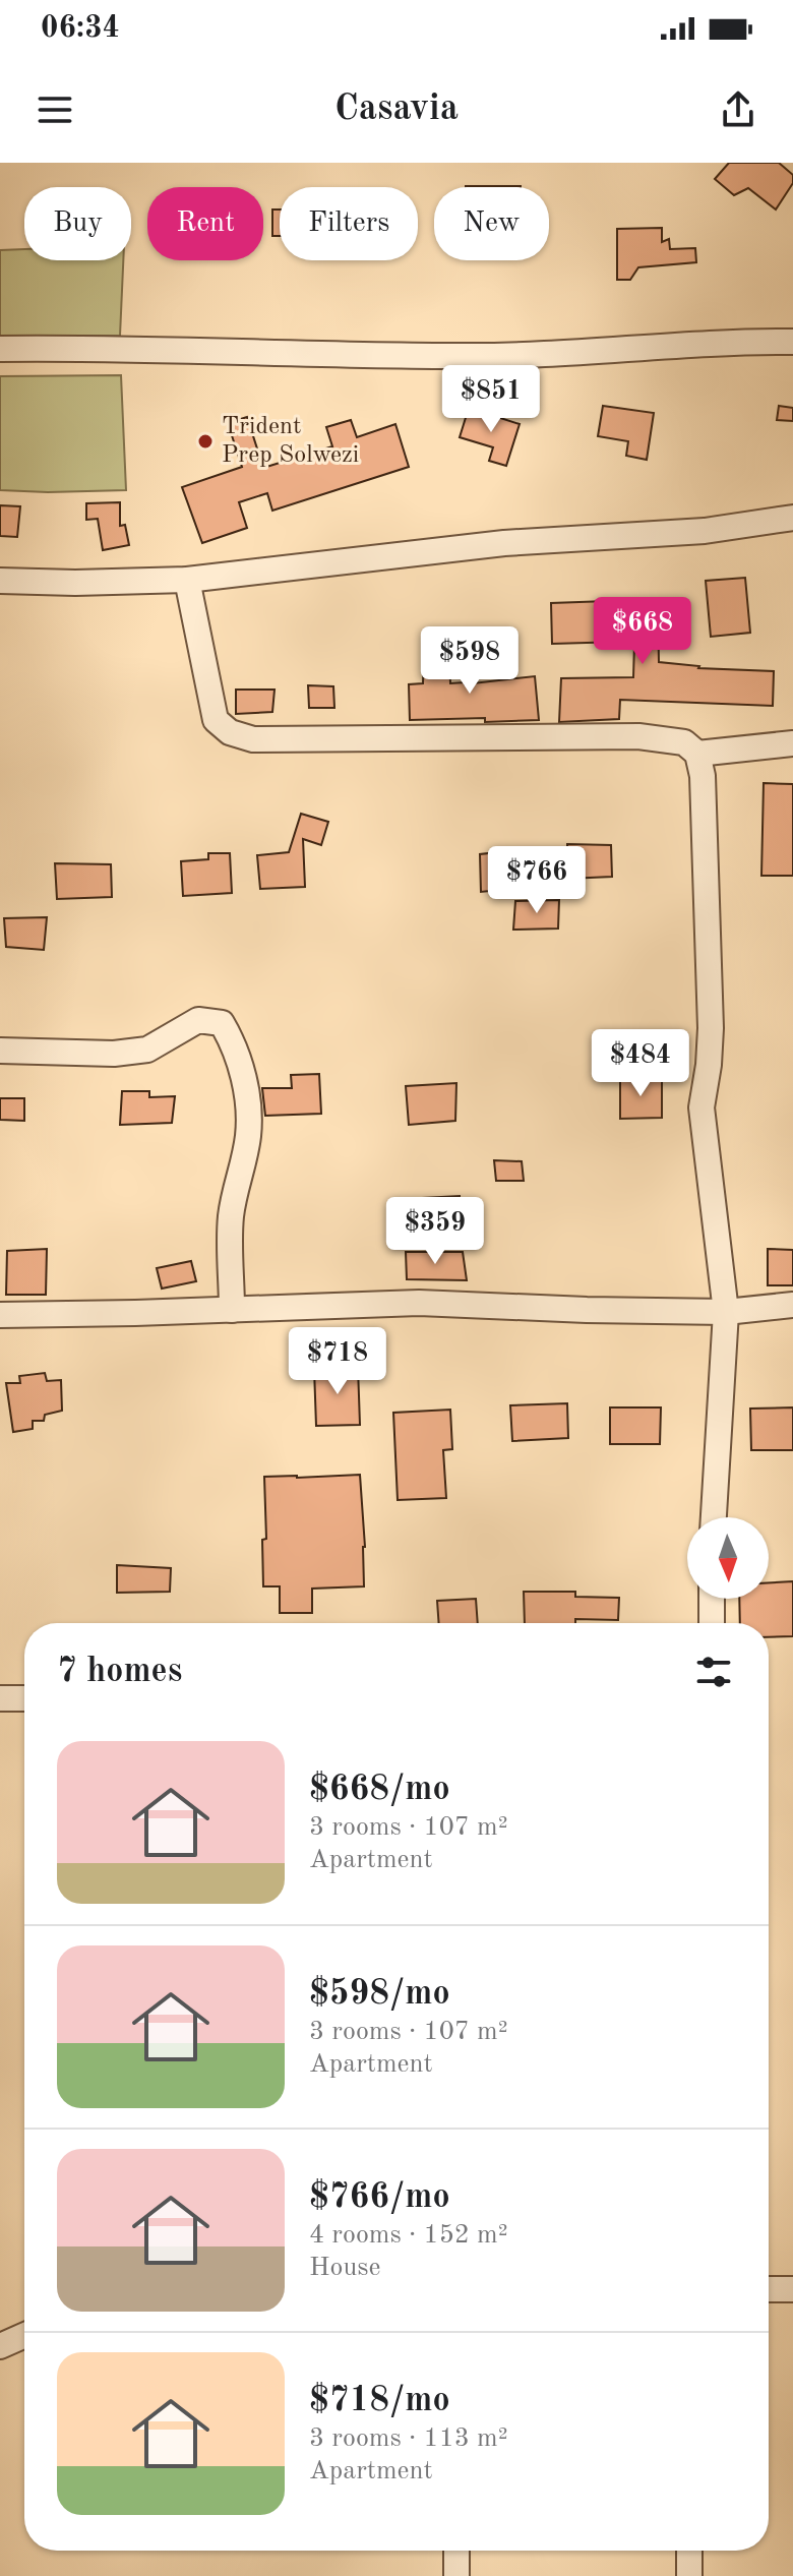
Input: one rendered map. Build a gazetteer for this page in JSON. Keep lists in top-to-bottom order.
{
  "places": ["Trident Prep Solwezi"],
  "north": "bottom",
  "page": {
    "status": "06:34",
    "header": "Casavia",
    "chip": [
      "Buy",
      "Rent",
      "Filters",
      "New"
    ],
    "price": [
      "$851",
      "$668",
      "$598",
      "$766",
      "$484",
      "$359",
      "$718"
    ],
    "heading": "7 homes",
    "list": [
      {
        "name": "$668/mo",
        "note": "3 rooms · 107 m² · Apartment"
      },
      {
        "name": "$598/mo",
        "note": "3 rooms · 107 m² · Apartment"
      },
      {
        "name": "$766/mo",
        "note": "4 rooms · 152 m² · House"
      },
      {
        "name": "$718/mo",
        "note": "3 rooms · 113 m² · Apartment"
      }
    ]
  }
}
